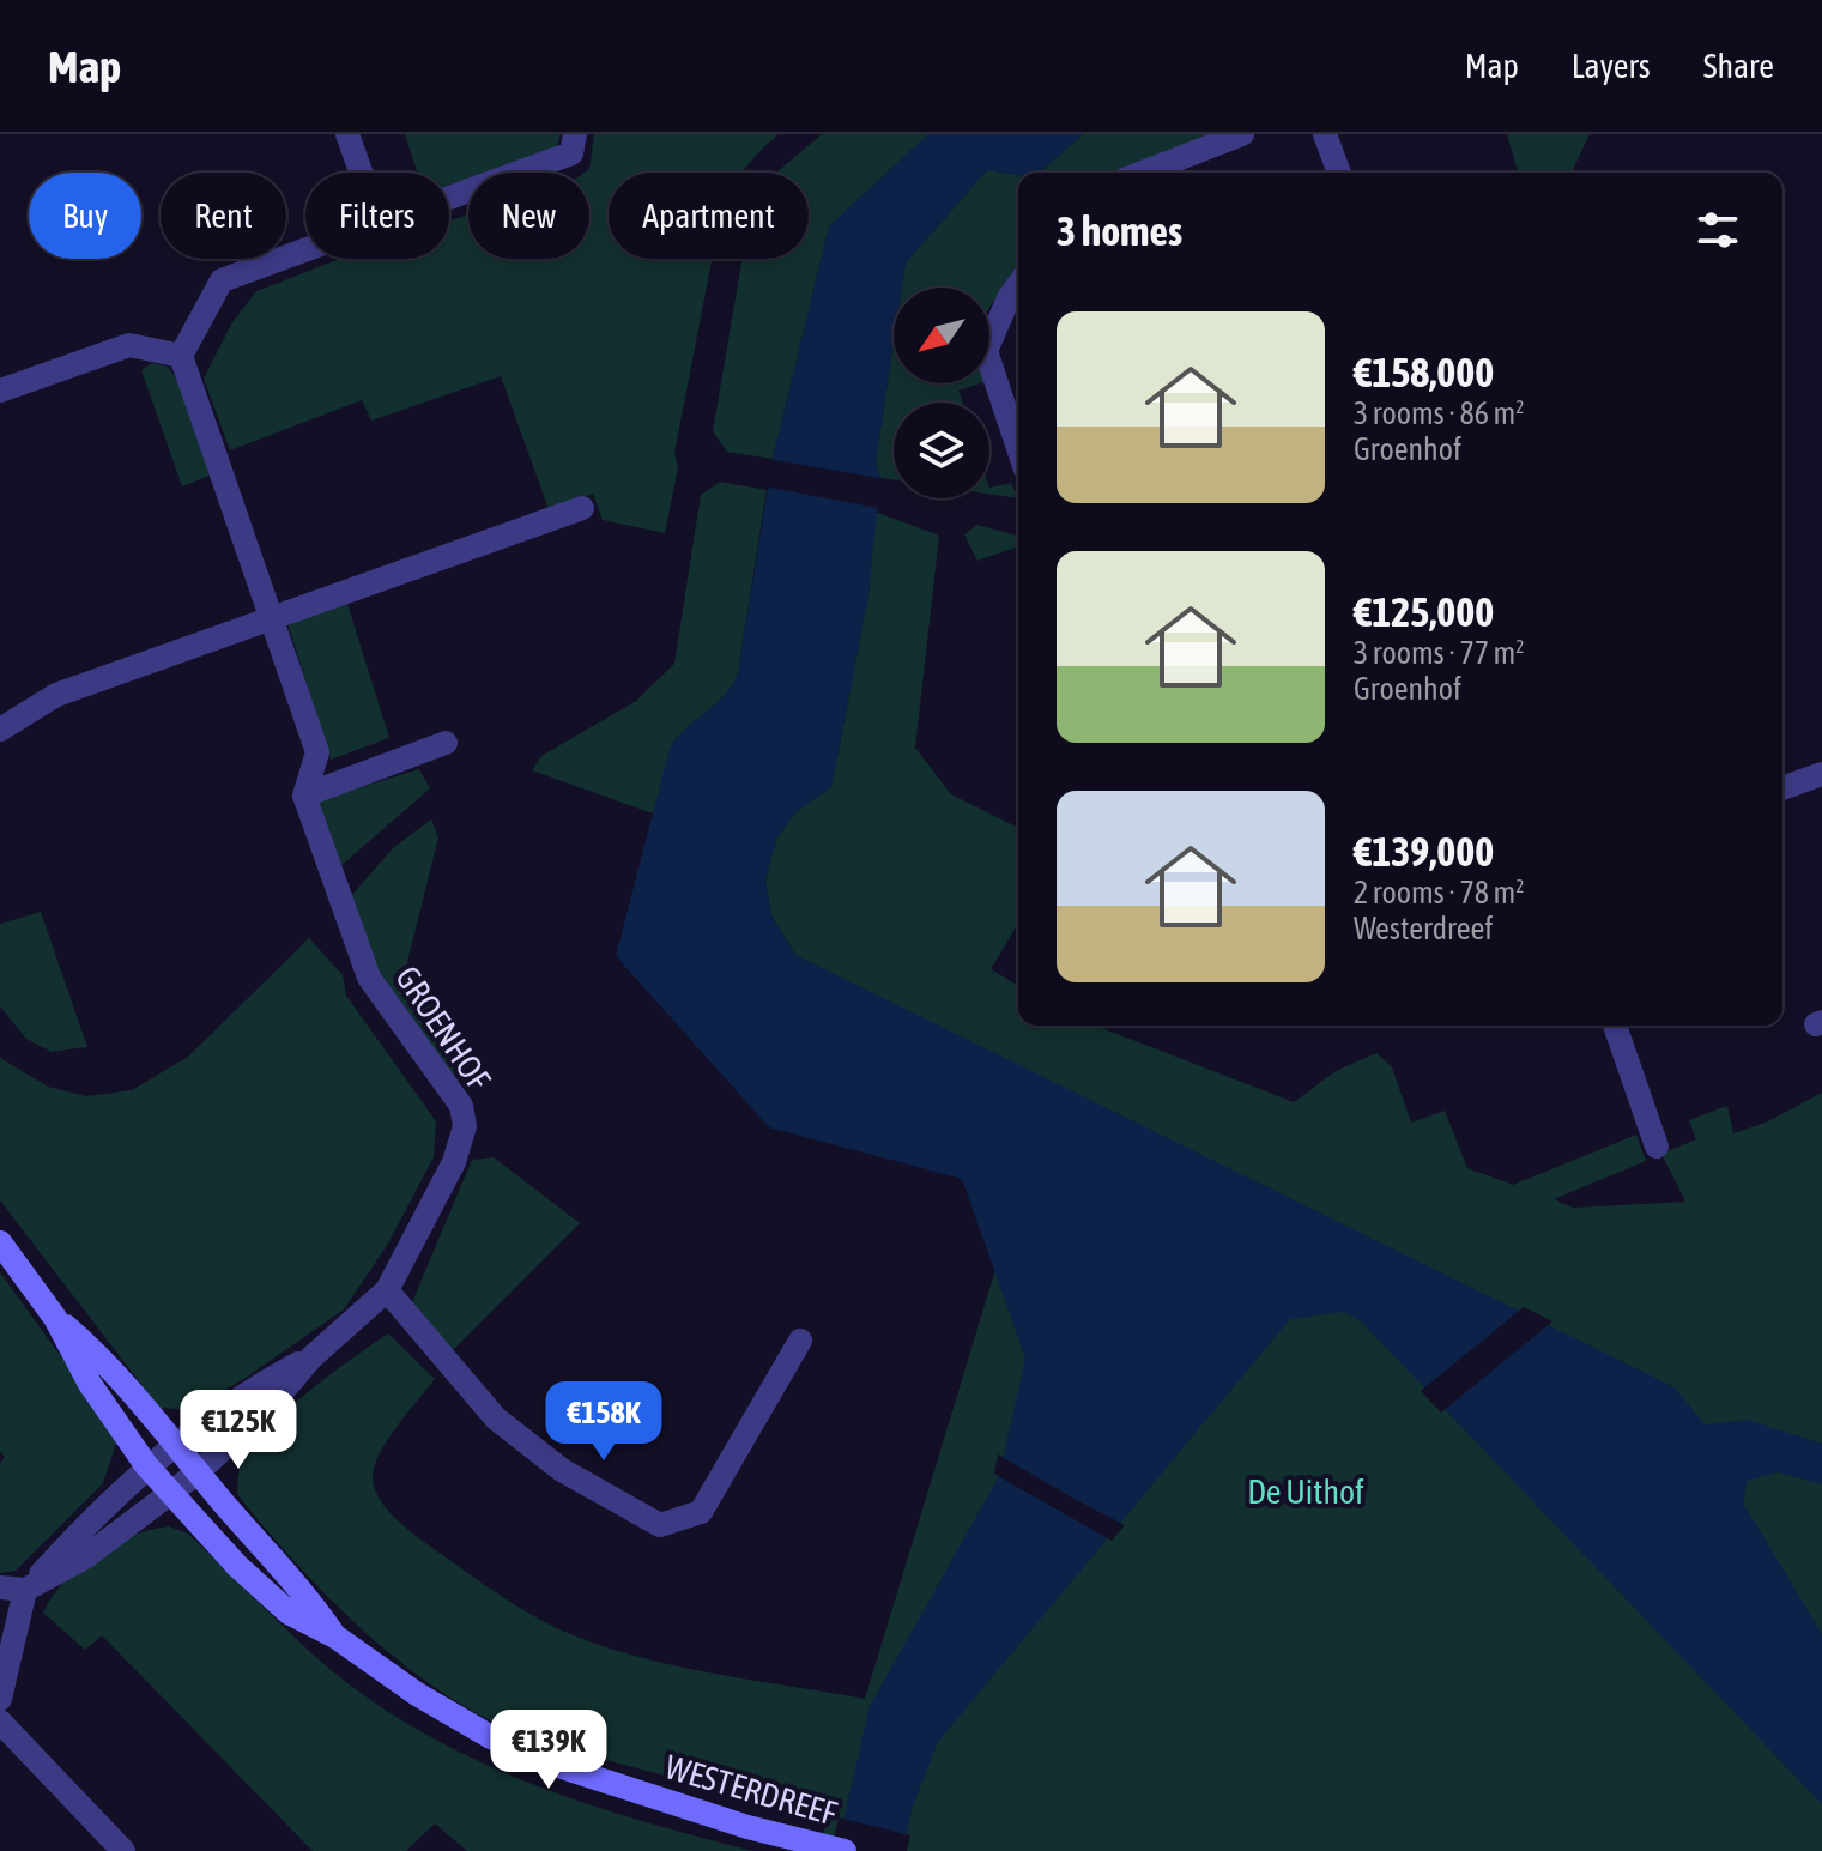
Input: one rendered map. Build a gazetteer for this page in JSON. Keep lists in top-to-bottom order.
{
  "streets": {
    "main road": ["WESTERDREEF"],
    "street": ["GROENHOF"]
  },
  "crossings": [
    ["GROENHOF", "WESTERDREEF"]
  ],
  "parks": ["De Uithof"],
  "north": "bottom left",
  "page": {
    "header": "Map",
    "nav": ["Map", "Layers", "Share"],
    "chip": [
      "Buy",
      "Rent",
      "Filters",
      "New",
      "Apartment"
    ],
    "heading": "3 homes",
    "list": [
      {
        "name": "€158,000",
        "note": "3 rooms · 86 m² · Groenhof"
      },
      {
        "name": "€125,000",
        "note": "3 rooms · 77 m² · Groenhof"
      },
      {
        "name": "€139,000",
        "note": "2 rooms · 78 m² · Westerdreef"
      }
    ],
    "price": ["€158K", "€125K", "€139K"]
  }
}
